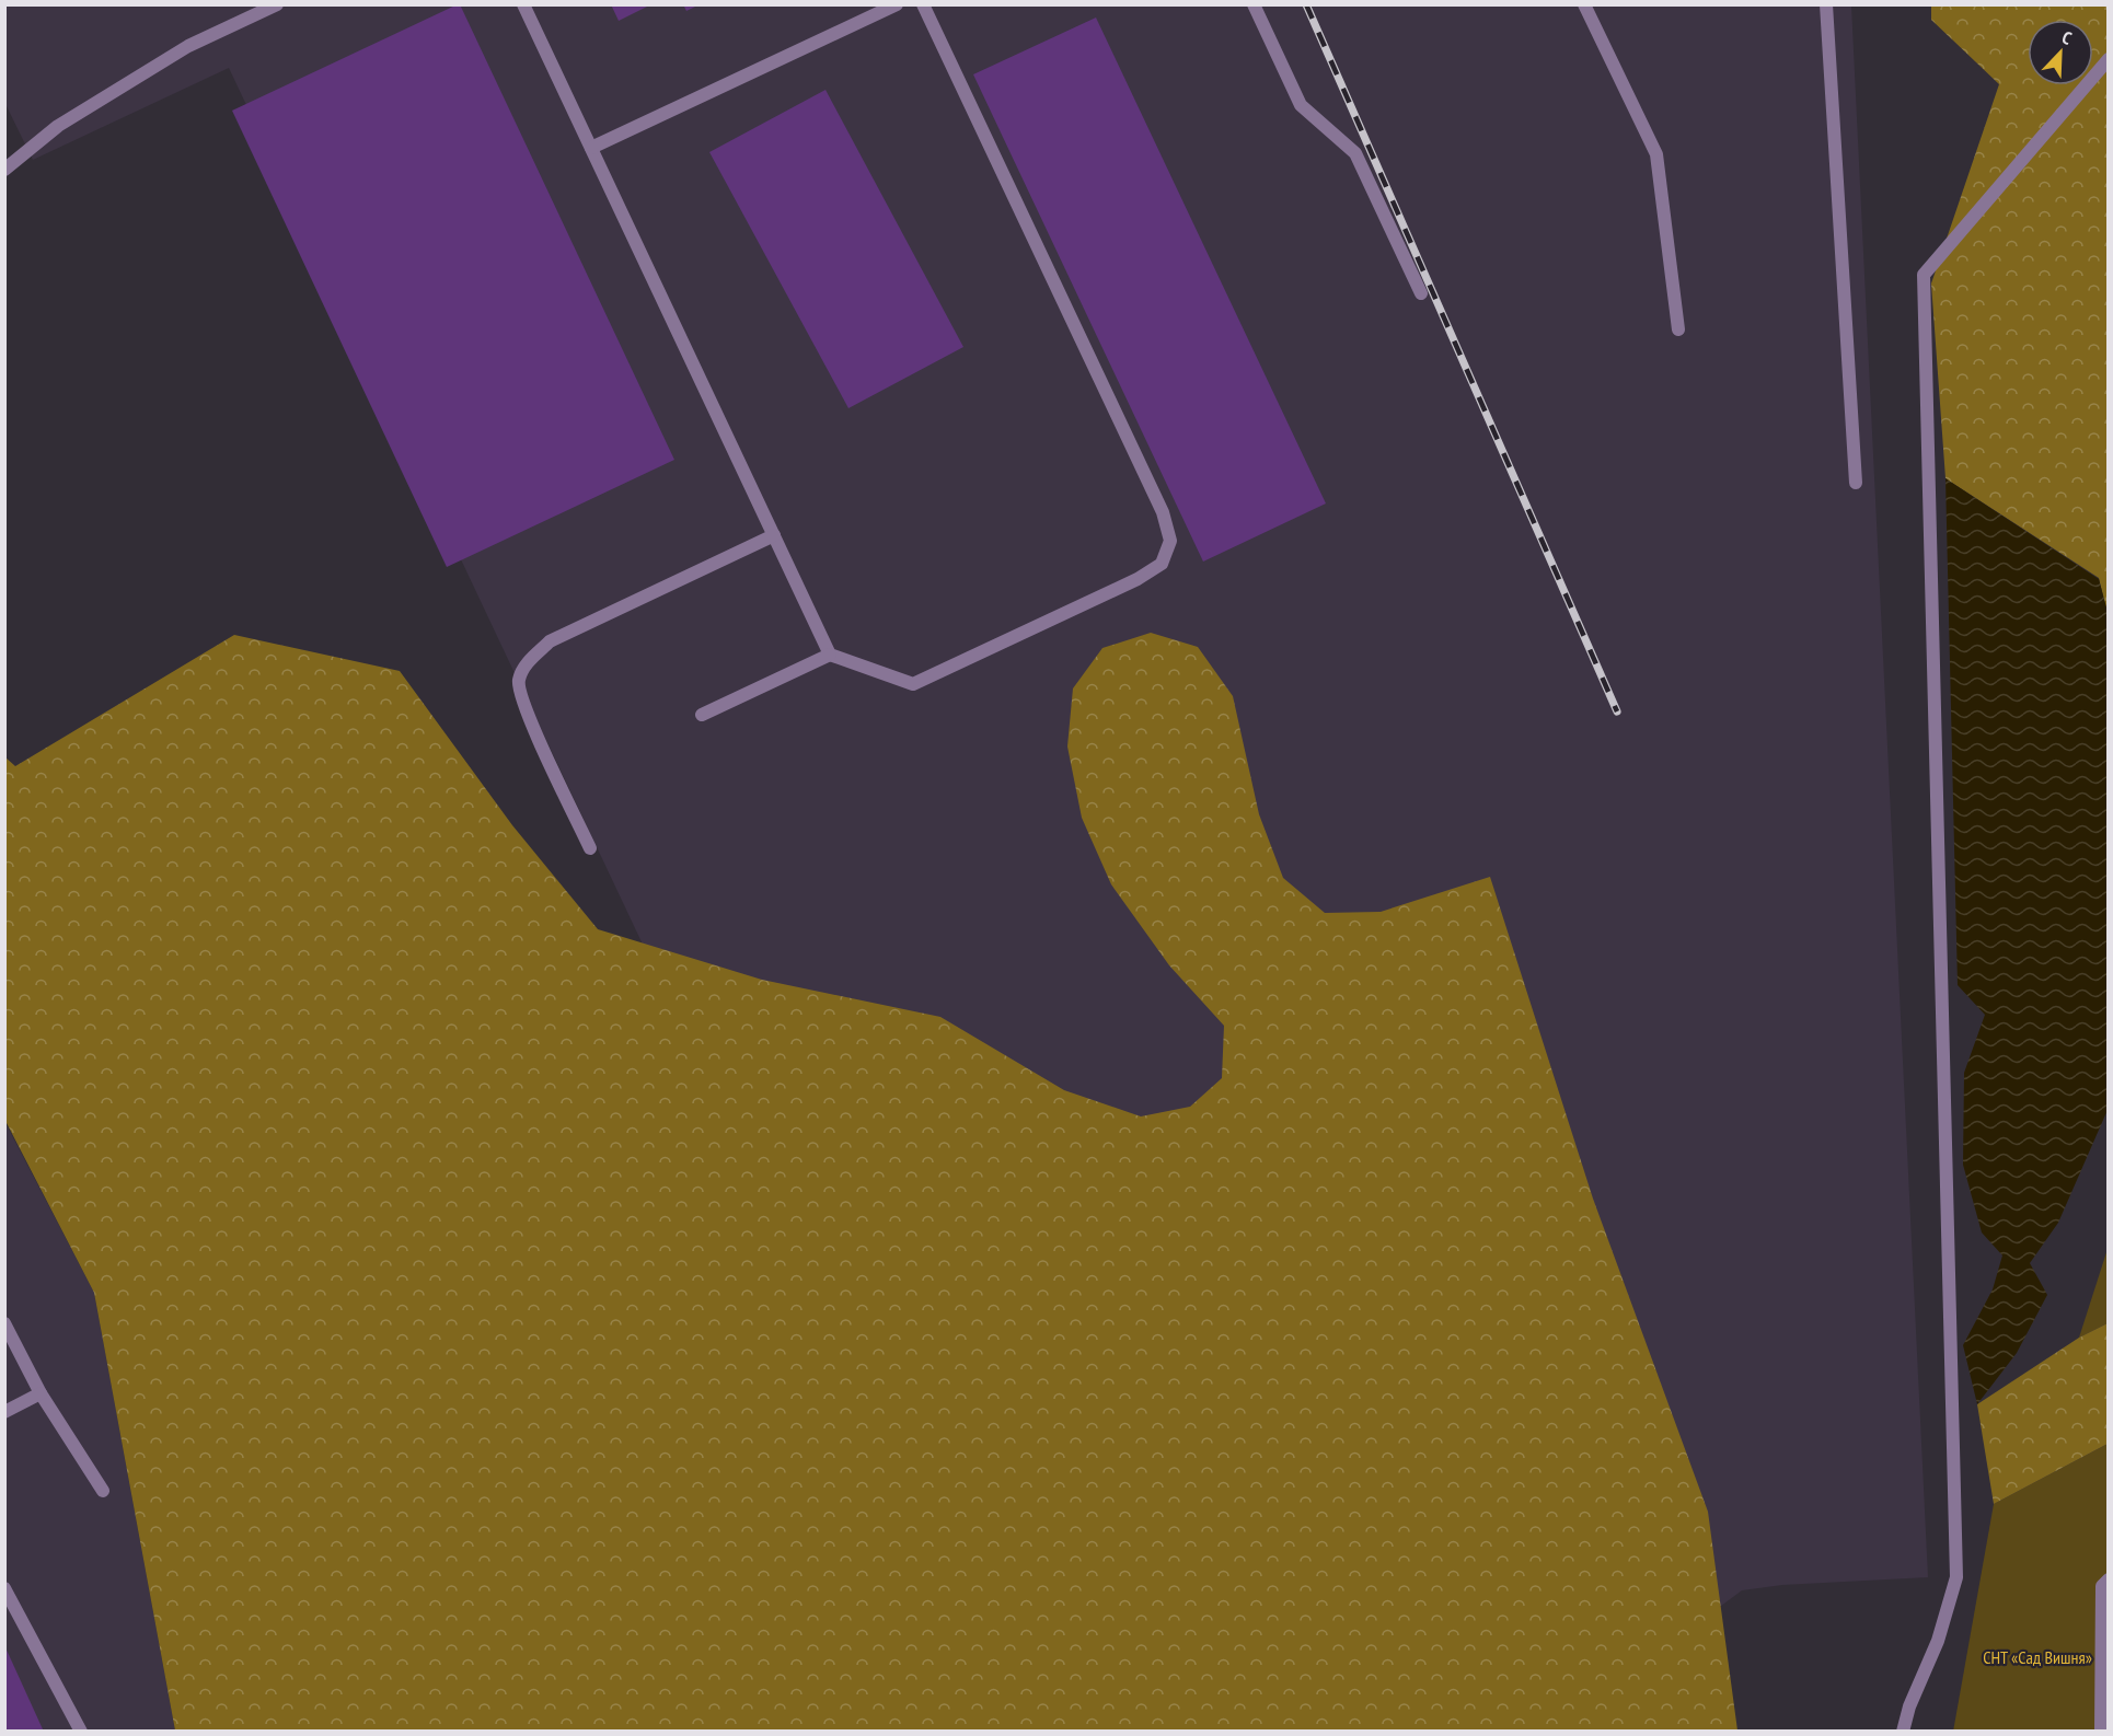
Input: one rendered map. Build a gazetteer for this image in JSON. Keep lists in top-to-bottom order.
{
  "parks": ["СНТ «Сад Вишня»"],
  "north": "top right"
}
